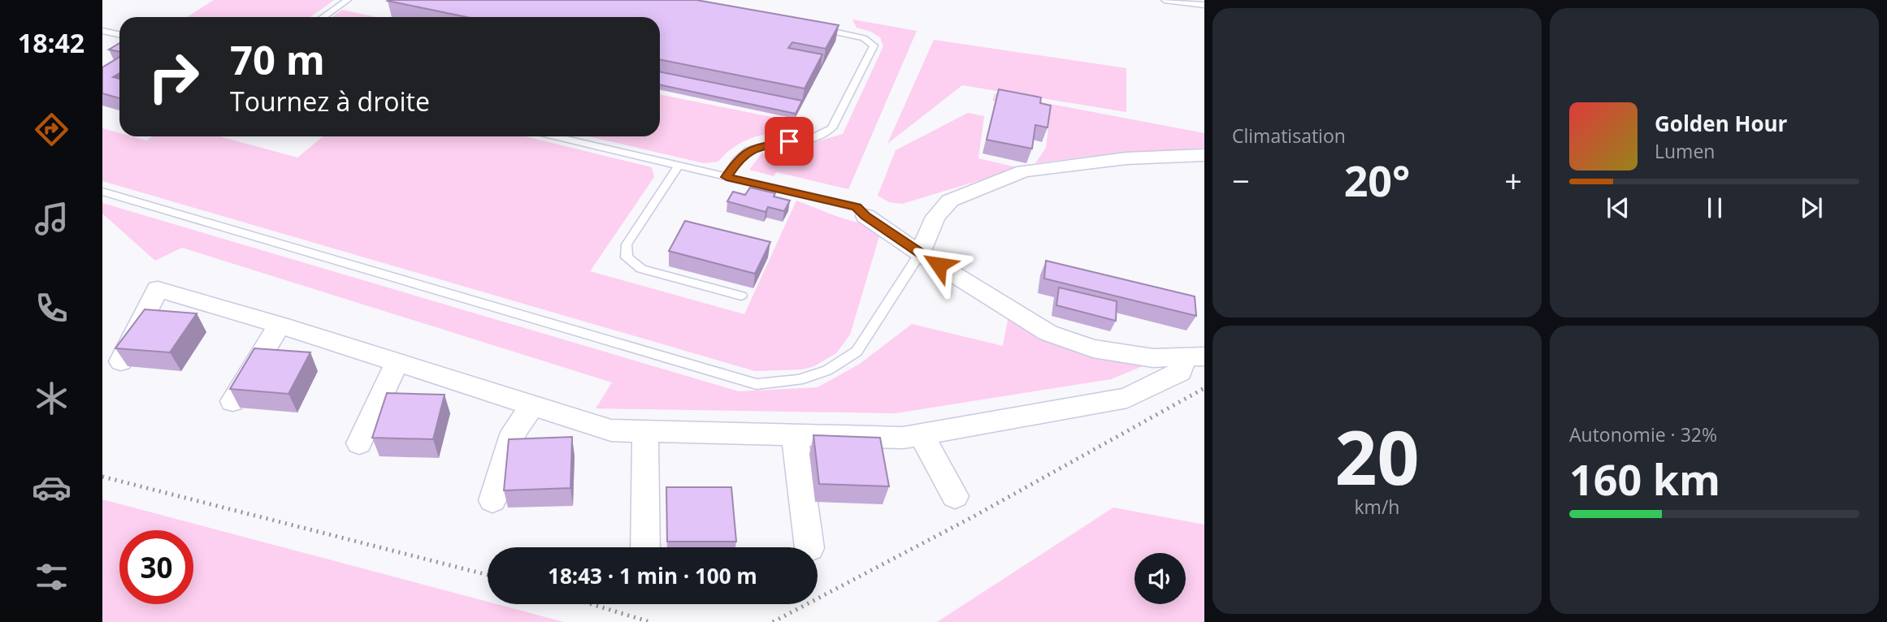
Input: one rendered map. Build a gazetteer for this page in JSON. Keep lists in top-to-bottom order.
{
  "page": {
    "tabs": "18:42",
    "tile": [
      "Climatisation",
      ["20", "km/h"],
      ["Autonomie · 32%", "160 km"]
    ],
    "turn": ["70 m", "Tournez à droite"],
    "song": ["Golden Hour", "Lumen"],
    "heat": ["−", "20°", "+"],
    "limit": "30",
    "trip": "18:43 · 1 min · 100 m"
  }
}
